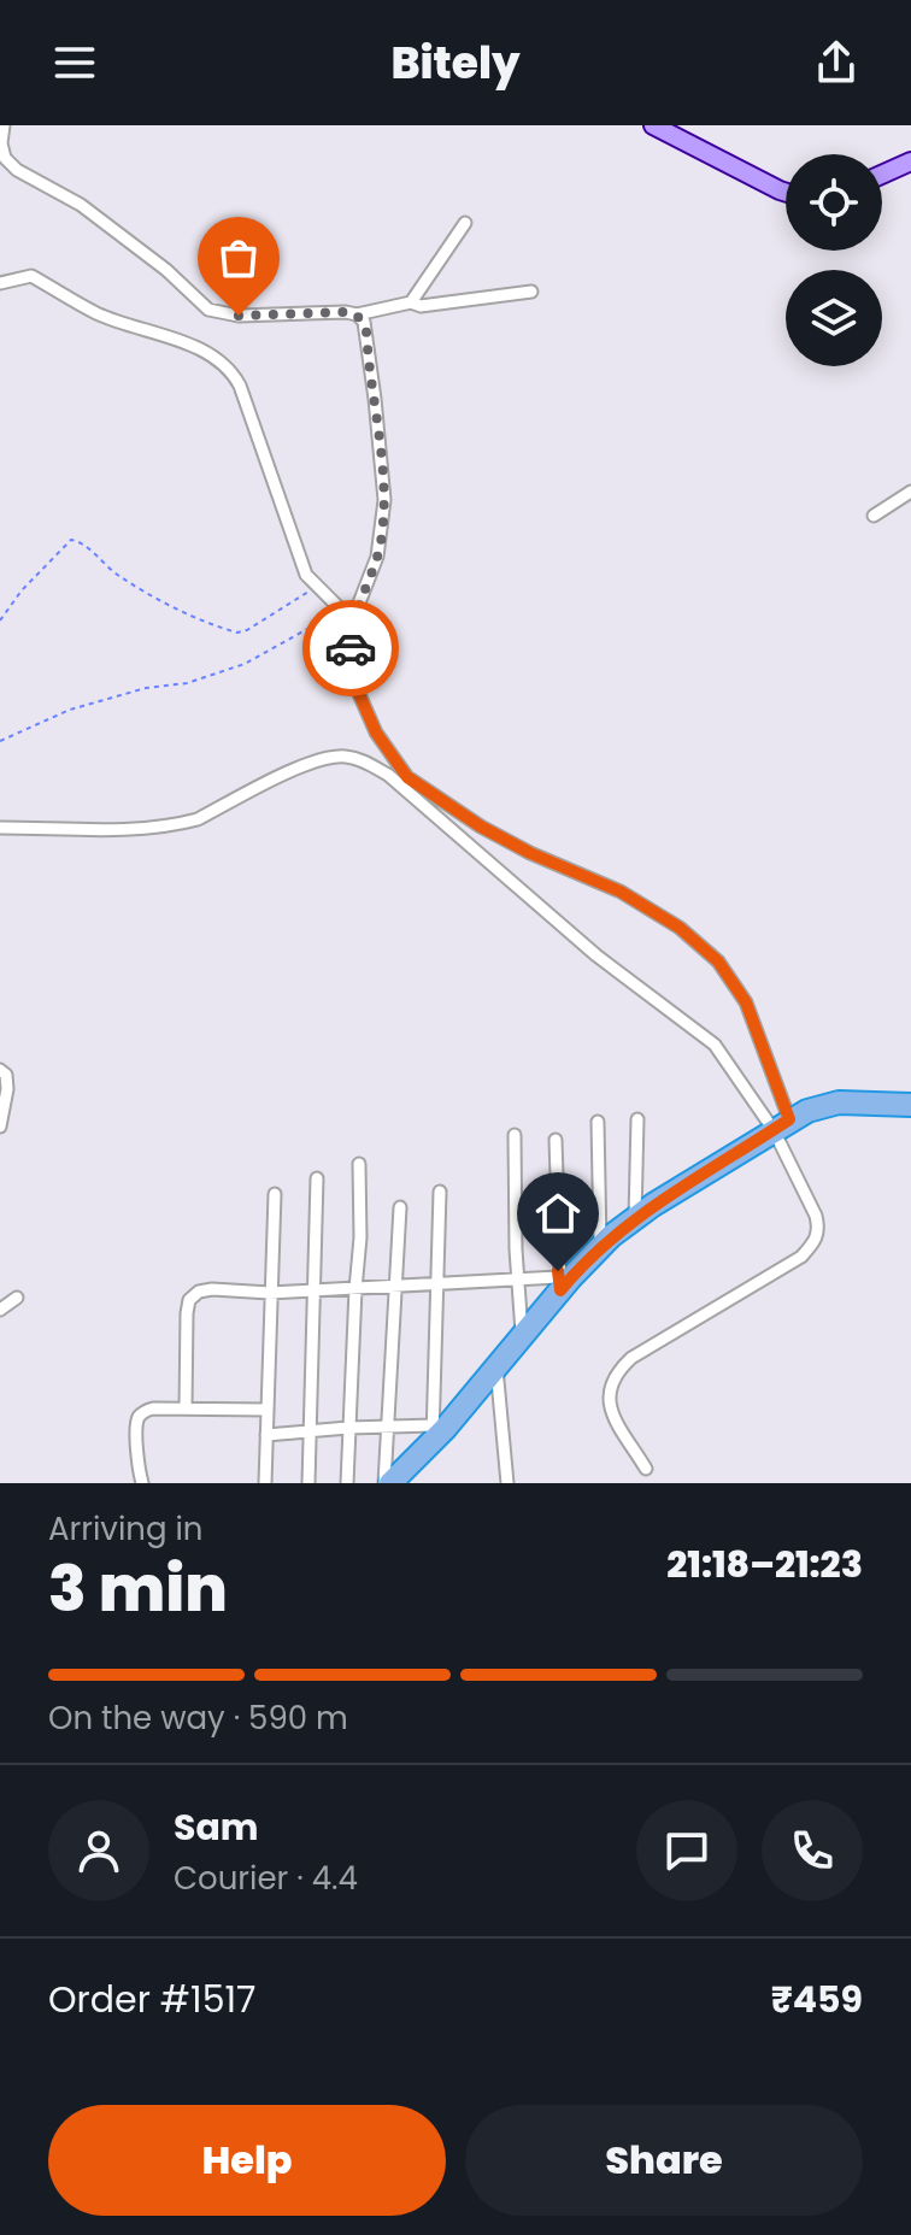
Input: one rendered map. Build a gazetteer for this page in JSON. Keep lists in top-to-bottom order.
{
  "page": {
    "header": "Bitely",
    "heading": ["3 min", "Arriving in", "21:18–21:23"],
    "panel": [
      "Sam",
      "Courier · 4.4",
      "Order #1517",
      "₹459"
    ],
    "bar": "On the way · 590 m",
    "buttons": ["Help", "Share"]
  }
}
